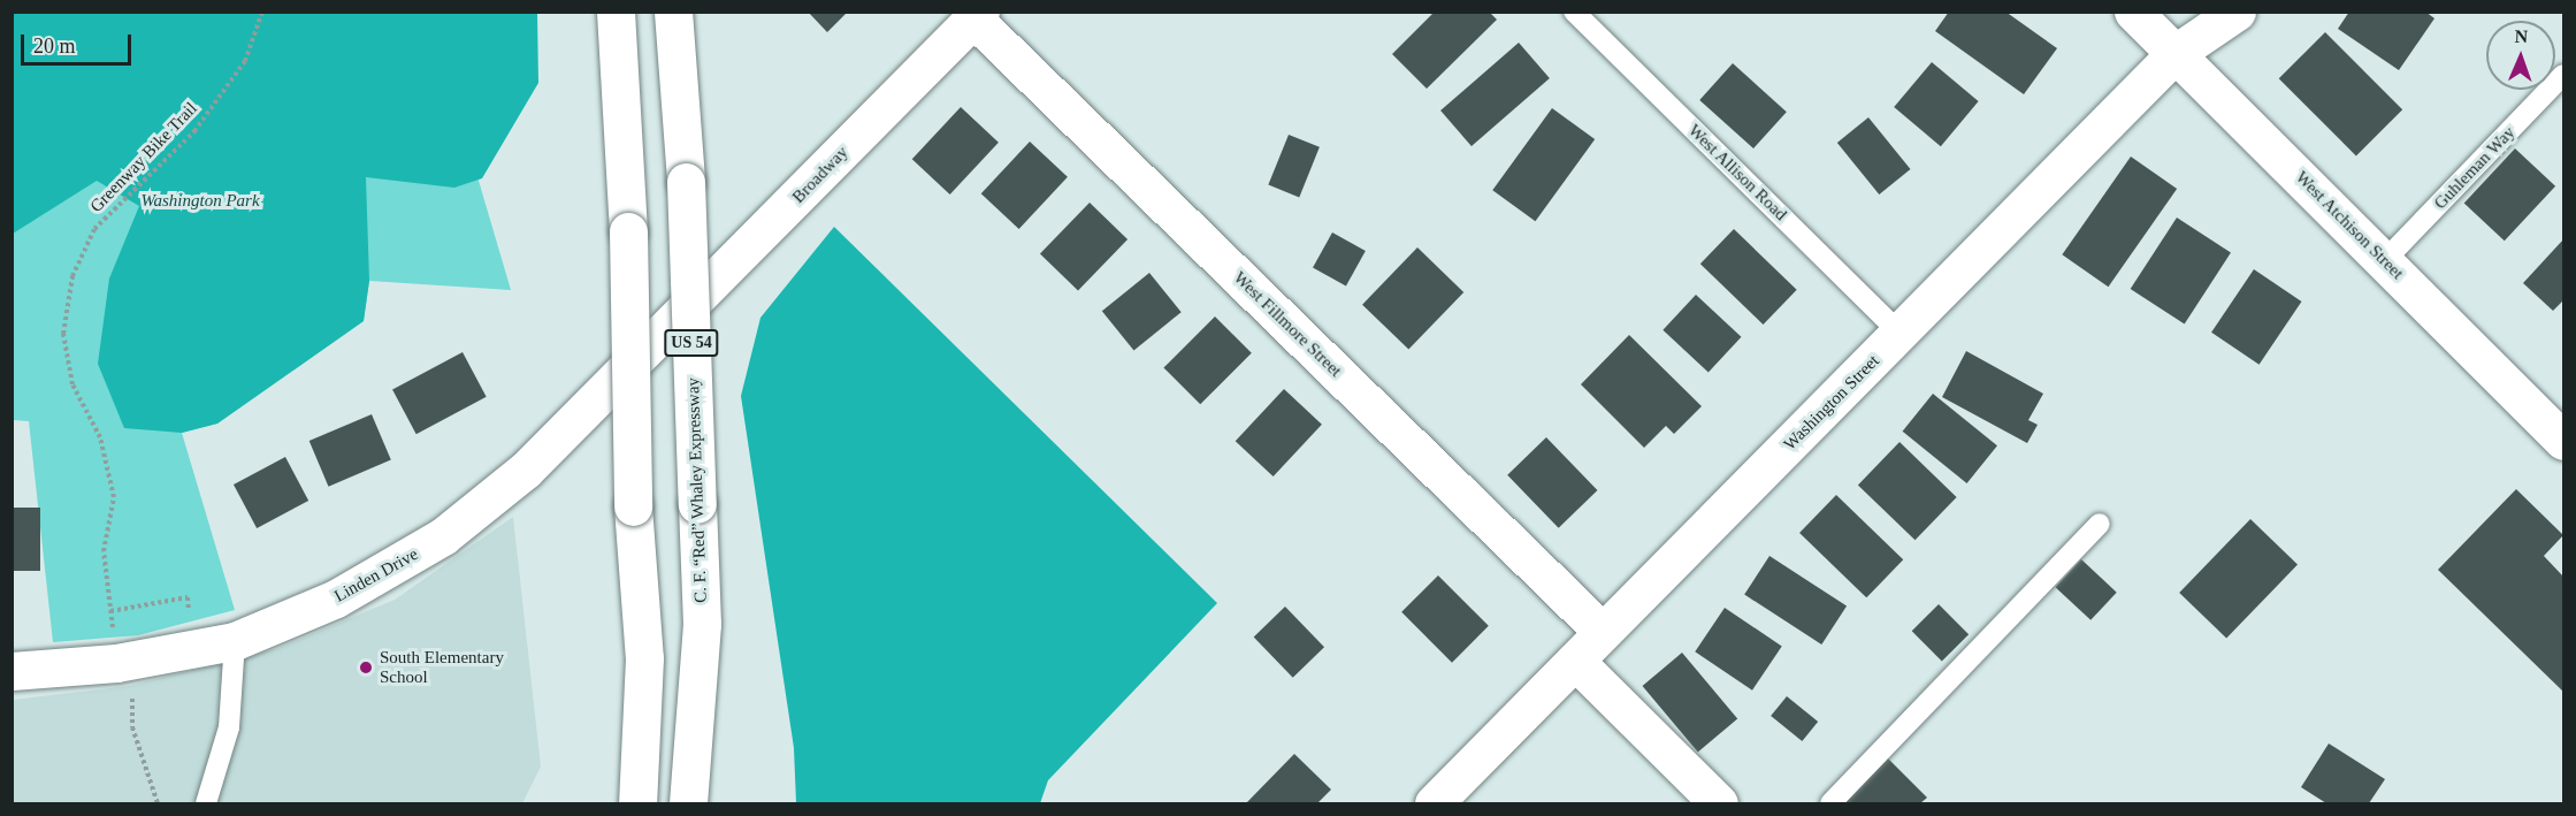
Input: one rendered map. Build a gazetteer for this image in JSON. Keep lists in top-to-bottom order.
{
  "streets": {
    "main road": [
      "Broadway",
      "West Atchison Street",
      "West Fillmore Street",
      "US 54",
      "Washington Street",
      "C. F. “Red” Whaley Expressway",
      "Linden Drive"
    ],
    "lane": ["Guhleman Way", "West Allison Road"],
    "path": ["Greenway Bike Trail"]
  },
  "crossings": [
    ["Guhleman Way", "West Atchison Street"],
    ["West Allison Road", "Washington Street"],
    ["Broadway", "West Fillmore Street"],
    ["Broadway", "Linden Drive"],
    ["West Atchison Street", "Washington Street"],
    ["West Fillmore Street", "Washington Street"]
  ],
  "parks": ["Washington Park"],
  "places": ["South Elementary School"],
  "scale_bar": "20 m",
  "north": "top"
}
